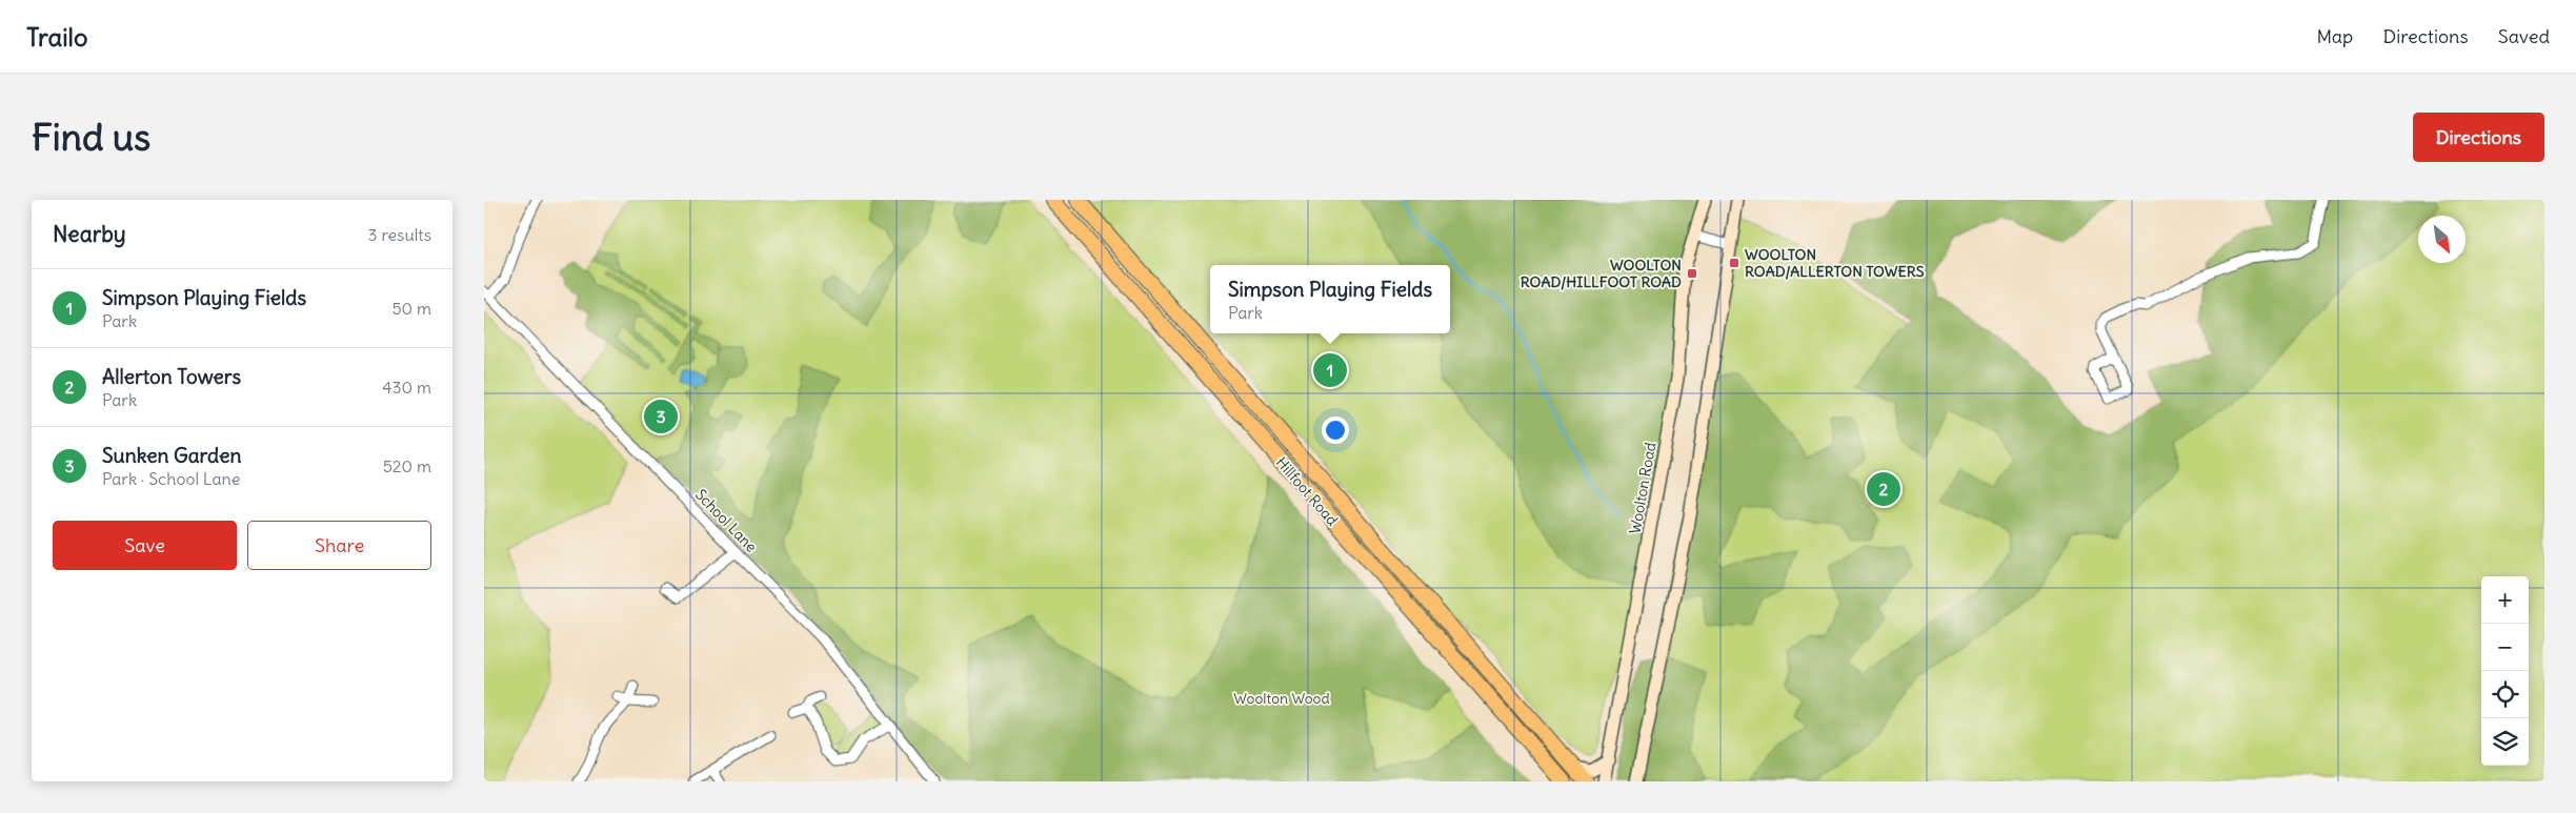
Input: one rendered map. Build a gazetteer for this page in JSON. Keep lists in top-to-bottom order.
{
  "streets": {
    "highway": ["Hillfoot Road"],
    "main road": ["Woolton Road"],
    "street": ["School Lane"]
  },
  "parks": ["Woolton Wood"],
  "places": {
    "transit": ["WOOLTON ROAD/ALLERTON TOWERS", "WOOLTON ROAD/HILLFOOT ROAD"]
  },
  "north": "bottom right",
  "page": {
    "header": "Trailo",
    "nav": ["Map", "Directions", "Saved"],
    "buttons": [
      "Directions",
      ["Save", "Share"]
    ],
    "title": "Find us",
    "heading": ["Nearby", "3 results"],
    "popup": ["Simpson Playing Fields", "Park"],
    "list": [
      {
        "mark": "1",
        "name": "Simpson Playing Fields",
        "note": "Park",
        "value": "50 m"
      },
      {
        "mark": "2",
        "name": "Allerton Towers",
        "note": "Park",
        "value": "430 m"
      },
      {
        "mark": "3",
        "name": "Sunken Garden",
        "note": "Park · School Lane",
        "value": "520 m"
      }
    ],
    "pins": ["1", "3", "2"],
    "map_buttons": ["+", "−"]
  }
}
